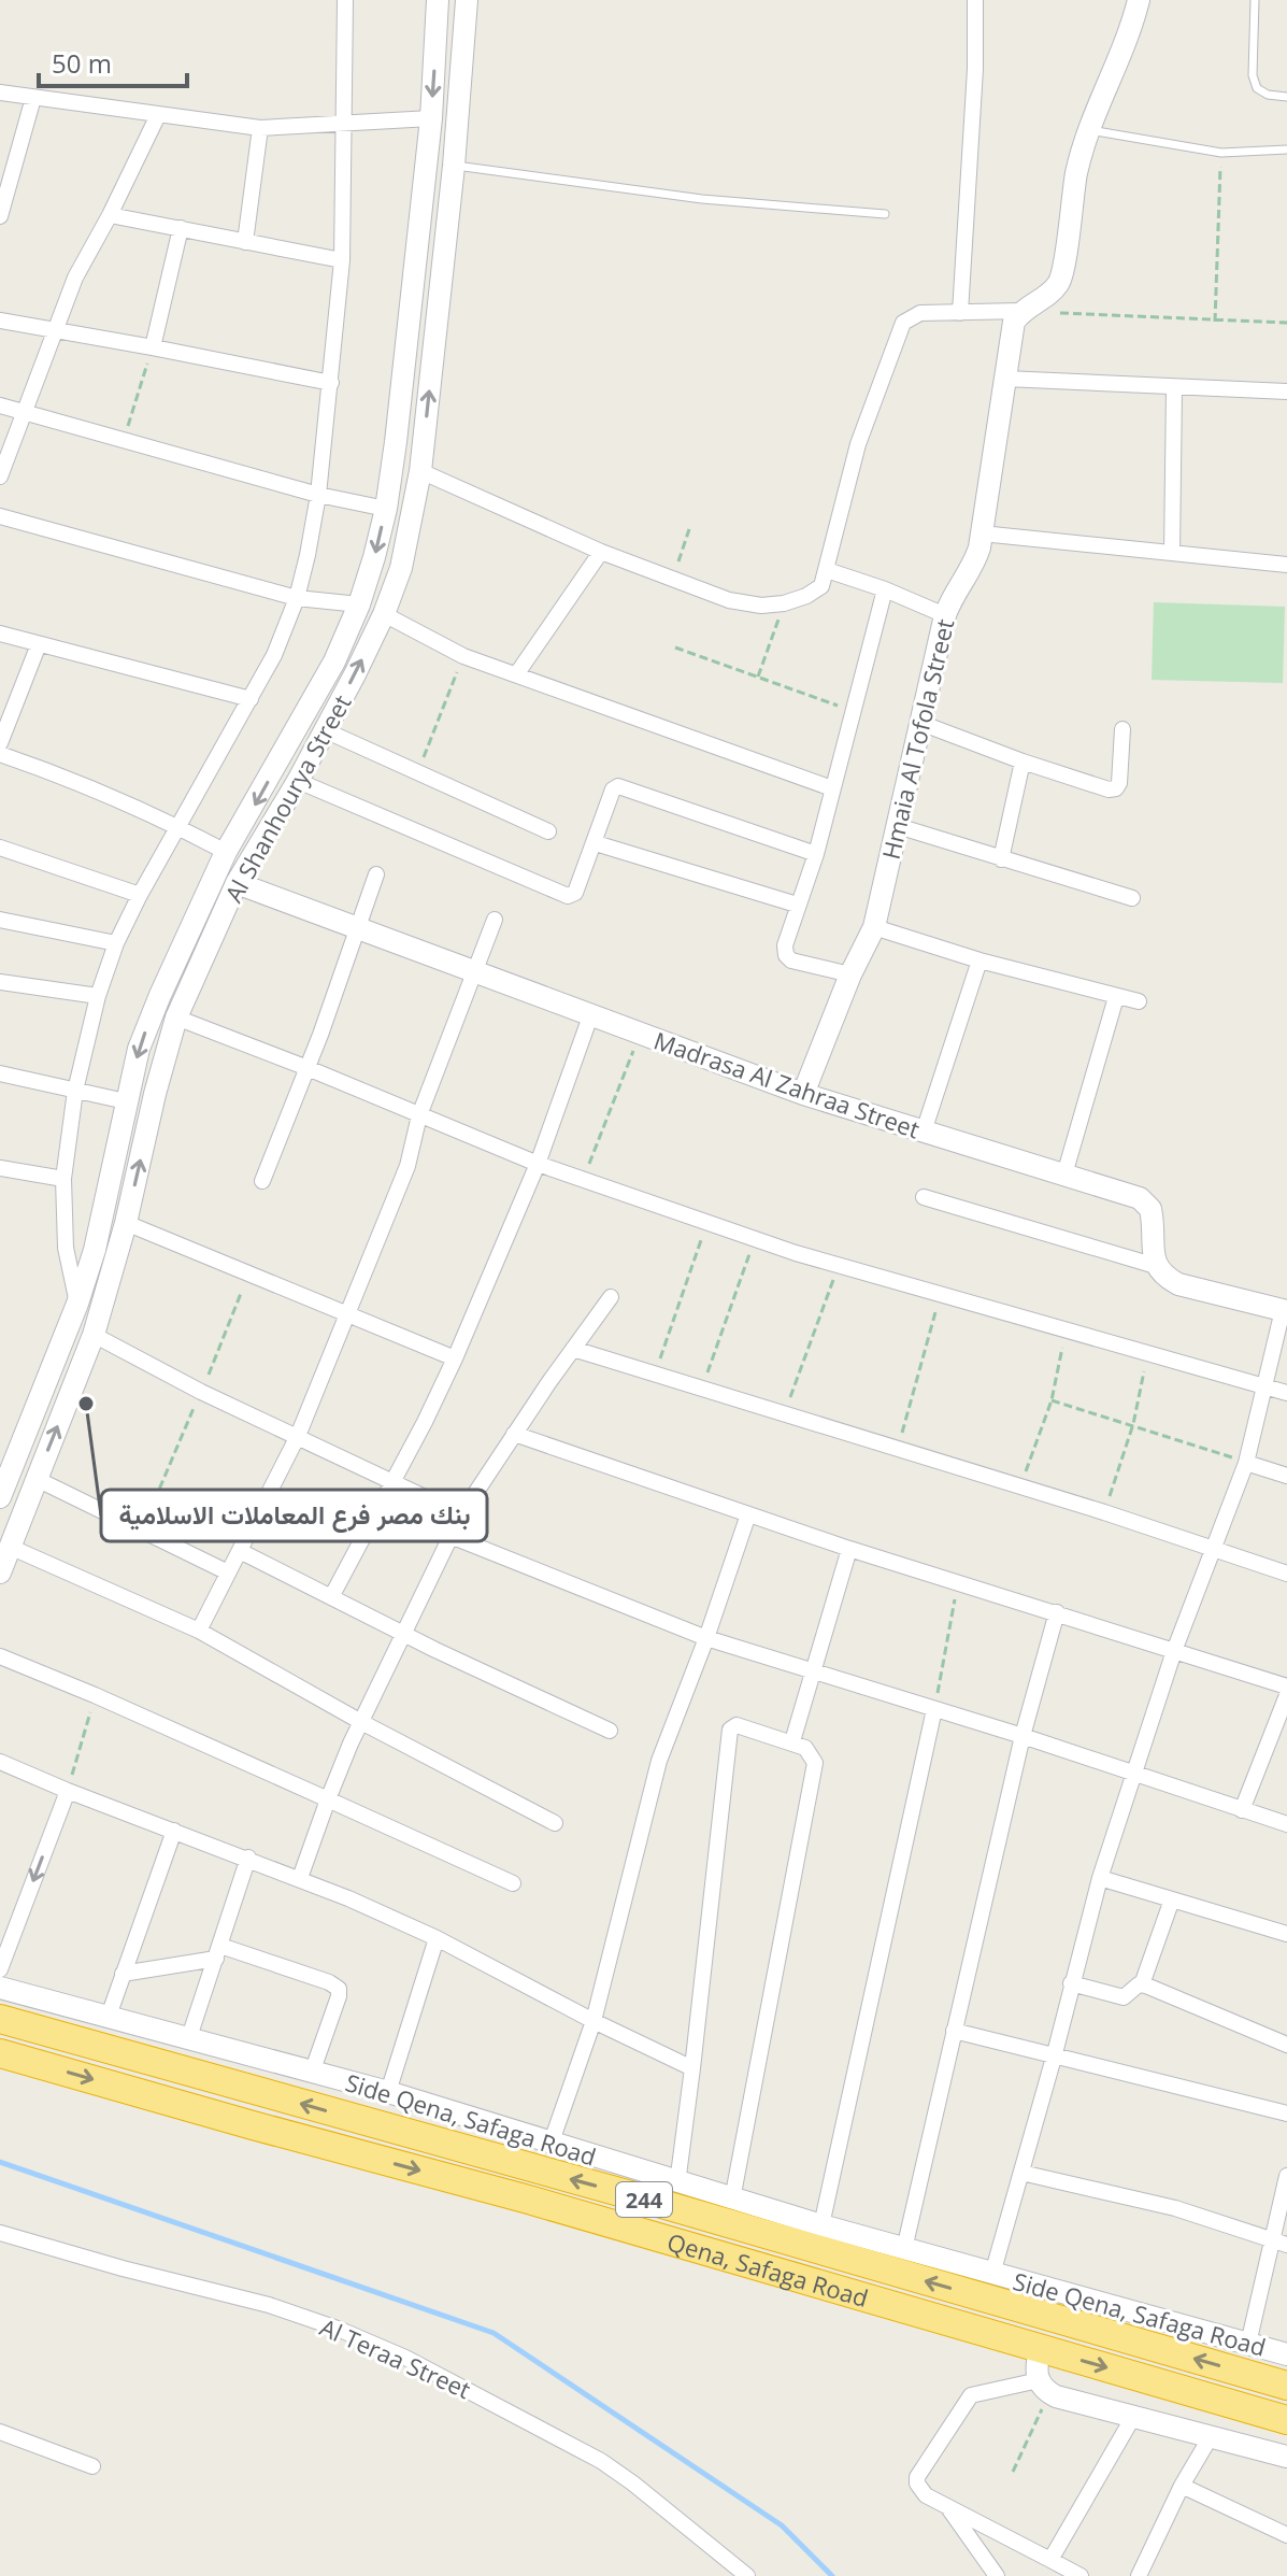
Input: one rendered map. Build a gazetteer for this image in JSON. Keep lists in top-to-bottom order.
{
  "streets": {
    "highway": ["244", "Qena, Safaga Road"],
    "street": [
      "Hmaia Al Tofola Street",
      "Al Shanhourya Street",
      "Madrasa Al Zahraa Street",
      "Side Qena, Safaga Road",
      "Al Teraa Street"
    ]
  },
  "crossings": [
    ["Hmaia Al Tofola Street", "Madrasa Al Zahraa Street"],
    ["Al Shanhourya Street", "Madrasa Al Zahraa Street"]
  ],
  "places": ["بنك مصر فرع المعاملات الاسلامية"],
  "scale_bar": "50 m"
}
